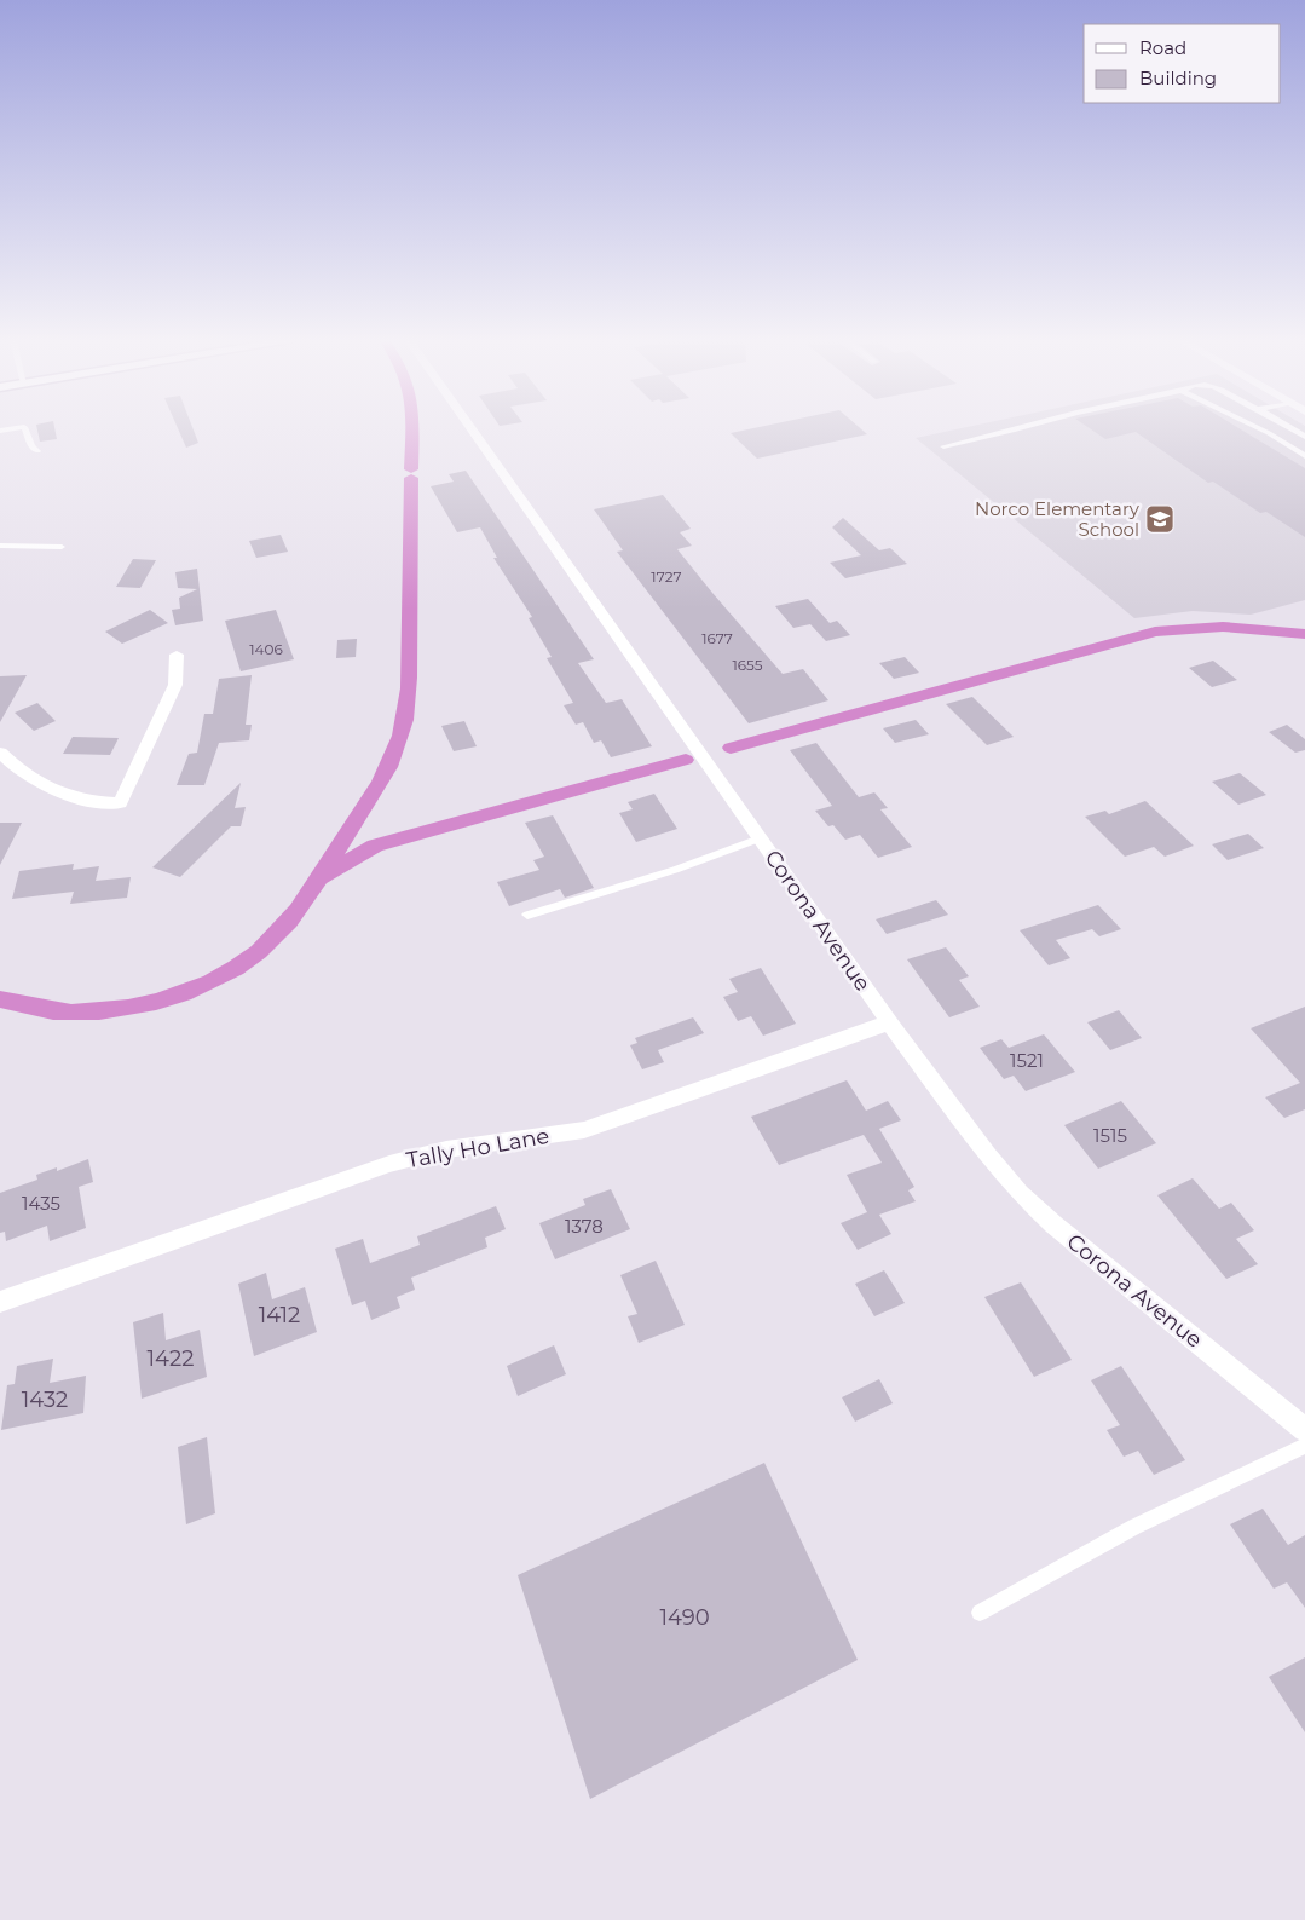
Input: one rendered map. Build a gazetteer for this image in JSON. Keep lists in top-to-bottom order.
{
  "streets": {
    "street": ["Corona Avenue", "Tally Ho Lane"]
  },
  "crossings": [
    ["Corona Avenue", "Tally Ho Lane"]
  ],
  "places": {
    "school or university": ["Norco Elementary School"]
  },
  "house_numbers": [
    "1727",
    "1677",
    "1406",
    "1655",
    "1521",
    "1515",
    "1435",
    "1378",
    "1412",
    "1422",
    "1432",
    "1490"
  ],
  "legend": ["Road", "Building"]
}
